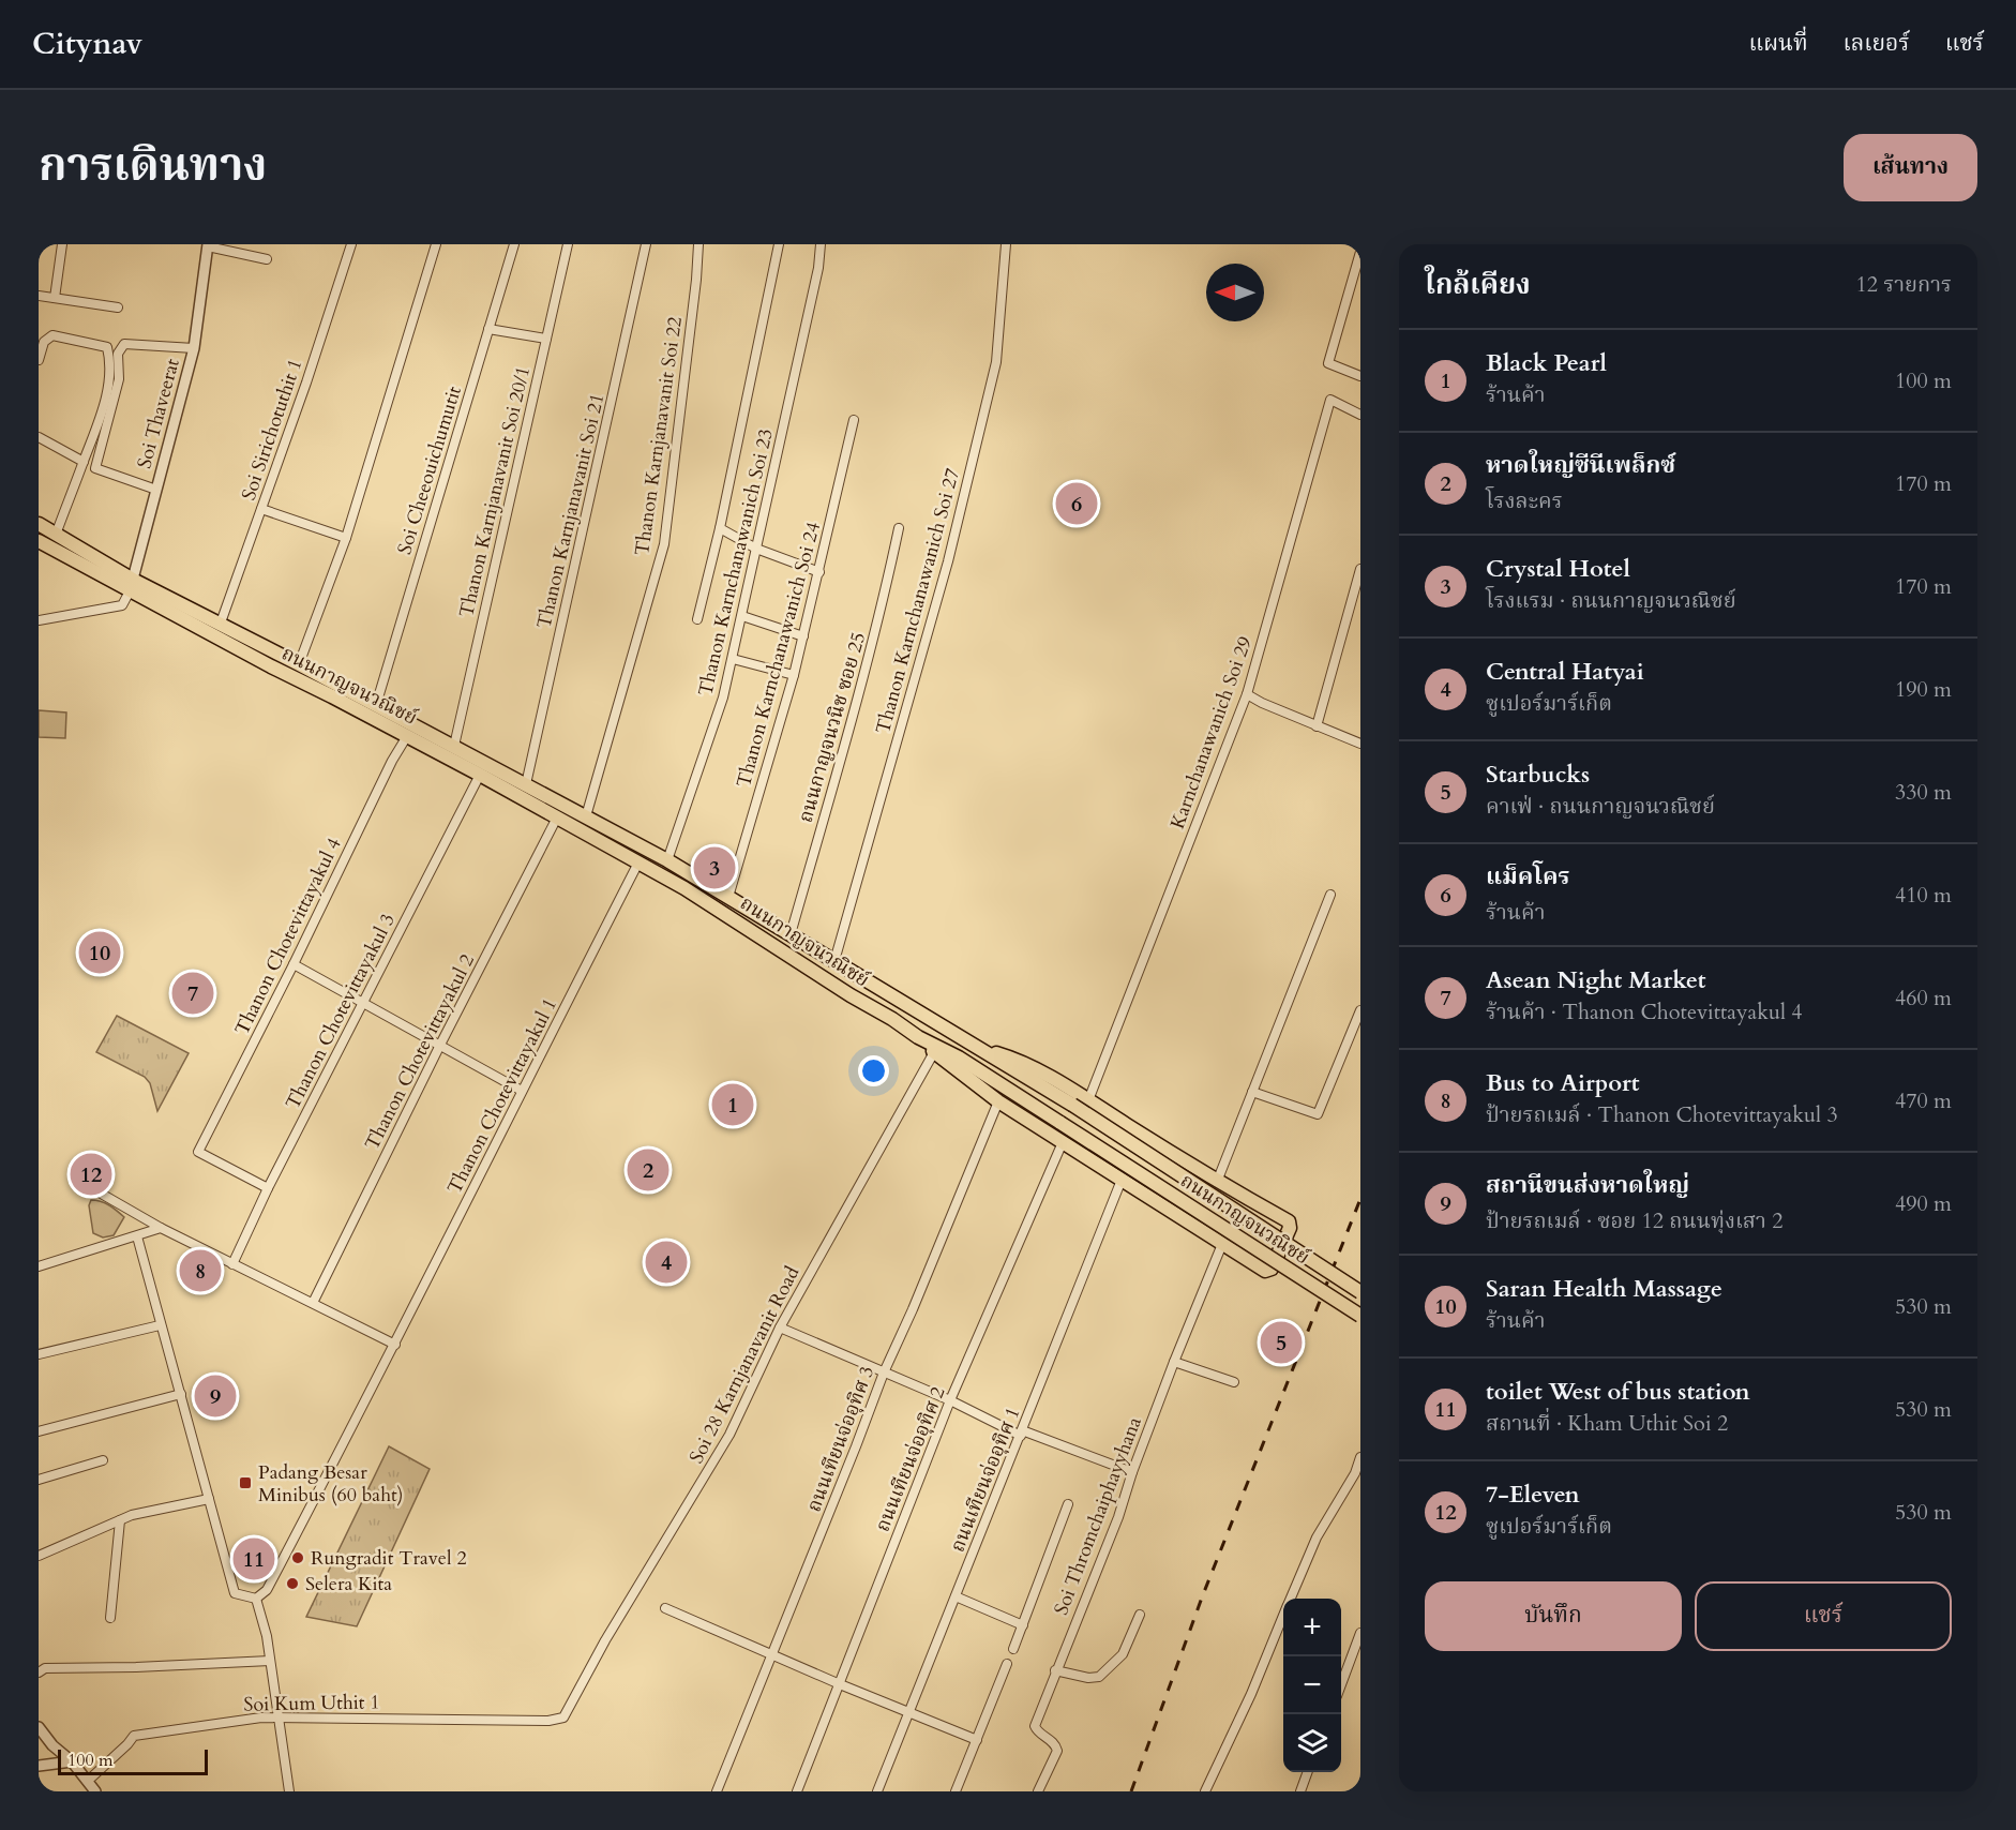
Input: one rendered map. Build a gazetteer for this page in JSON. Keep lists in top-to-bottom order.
{
  "streets": {
    "main road": ["ถนนกาญจนวณิชย์"],
    "street": [
      "Soi Thaveerat",
      "Soi Sirichotuthit 1",
      "Thanon Karnjanavanit Soi 22",
      "Soi Cheeouichumutit",
      "Thanon Karnjanavanit Soi 20/1",
      "Thanon Karnjanavanit Soi 21",
      "Thanon Karnchanawanich Soi 23",
      "Thanon Karnchanawanich Soi 27",
      "Thanon Karnchanawanich Soi 24",
      "ถนนกาญจนวนิช ซอย 25",
      "Karnchanawanich Soi 29",
      "Thanon Chotevittayakul 4",
      "Thanon Chotevittayakul 3",
      "Thanon Chotevittayakul 2",
      "Thanon Chotevittayakul 1",
      "Soi 28 Karnjanavanit Road",
      "ถนนเทียนจ่ออุทิศ 3",
      "ถนนเทียนจ่ออุทิศ 2",
      "ถนนเทียนจ่ออุทิศ 1",
      "Soi Thromchaiphayyhana",
      "Soi Kum Uthit 1"
    ]
  },
  "crossings": [
    ["Soi Thaveerat", "ถนนกาญจนวณิชย์"],
    ["Soi Sirichotuthit 1", "ถนนกาญจนวณิชย์"],
    ["Thanon Karnjanavanit Soi 22", "ถนนกาญจนวณิชย์"],
    ["Soi Cheeouichumutit", "ถนนกาญจนวณิชย์"],
    ["Thanon Karnjanavanit Soi 20/1", "ถนนกาญจนวณิชย์"],
    ["Thanon Karnjanavanit Soi 21", "ถนนกาญจนวณิชย์"],
    ["Thanon Karnchanawanich Soi 23", "ถนนกาญจนวณิชย์"],
    ["Thanon Karnchanawanich Soi 27", "ถนนกาญจนวณิชย์"],
    ["Thanon Karnchanawanich Soi 24", "ถนนกาญจนวณิชย์"],
    ["ถนนกาญจนวณิชย์", "ถนนกาญจนวนิช ซอย 25"],
    ["ถนนกาญจนวณิชย์", "Thanon Chotevittayakul 4"],
    ["ถนนกาญจนวณิชย์", "Thanon Chotevittayakul 3"],
    ["ถนนกาญจนวณิชย์", "Thanon Chotevittayakul 2"],
    ["ถนนกาญจนวณิชย์", "Thanon Chotevittayakul 1"],
    ["Thanon Chotevittayakul 4", "Thanon Chotevittayakul 3"],
    ["Soi 28 Karnjanavanit Road", "Soi Kum Uthit 1"]
  ],
  "places": {
    "transit": ["Padang Besar Minibus (60 baht)"],
    "other": ["Rungradit Travel 2", "Selera Kita"]
  },
  "scale_bar": "100 m",
  "north": "left",
  "page": {
    "header": "Citynav",
    "nav": ["แผนที่", "เลเยอร์", "แชร์"],
    "title": "การเดินทาง",
    "buttons": [
      "เส้นทาง",
      ["บันทึก", "แชร์"]
    ],
    "heading": ["ใกล้เคียง", "12 รายการ"],
    "list": [
      {
        "mark": "1",
        "name": "Black Pearl",
        "note": "ร้านค้า",
        "value": "100 m"
      },
      {
        "mark": "2",
        "name": "หาดใหญ่ซีนีเพล็กซ์",
        "note": "โรงละคร",
        "value": "170 m"
      },
      {
        "mark": "3",
        "name": "Crystal Hotel",
        "note": "โรงแรม · ถนนกาญจนวณิชย์",
        "value": "170 m"
      },
      {
        "mark": "4",
        "name": "Central Hatyai",
        "note": "ซูเปอร์มาร์เก็ต",
        "value": "190 m"
      },
      {
        "mark": "5",
        "name": "Starbucks",
        "note": "คาเฟ่ · ถนนกาญจนวณิชย์",
        "value": "330 m"
      },
      {
        "mark": "6",
        "name": "แม็คโคร",
        "note": "ร้านค้า",
        "value": "410 m"
      },
      {
        "mark": "7",
        "name": "Asean Night Market",
        "note": "ร้านค้า · Thanon Chotevittayakul 4",
        "value": "460 m"
      },
      {
        "mark": "8",
        "name": "Bus to Airport",
        "note": "ป้ายรถเมล์ · Thanon Chotevittayakul 3",
        "value": "470 m"
      },
      {
        "mark": "9",
        "name": "สถานีขนส่งหาดใหญ่",
        "note": "ป้ายรถเมล์ · ซอย 12 ถนนทุ่งเสา 2",
        "value": "490 m"
      },
      {
        "mark": "10",
        "name": "Saran Health Massage",
        "note": "ร้านค้า",
        "value": "530 m"
      },
      {
        "mark": "11",
        "name": "toilet West of bus station",
        "note": "สถานที่ · Kham Uthit Soi 2",
        "value": "530 m"
      },
      {
        "mark": "12",
        "name": "7-Eleven",
        "note": "ซูเปอร์มาร์เก็ต",
        "value": "530 m"
      }
    ],
    "pins": [
      "6",
      "3",
      "10",
      "7",
      "1",
      "2",
      "12",
      "4",
      "8",
      "5",
      "9",
      "11"
    ],
    "map_buttons": ["+", "−"],
    "scale": "100 m"
  }
}
